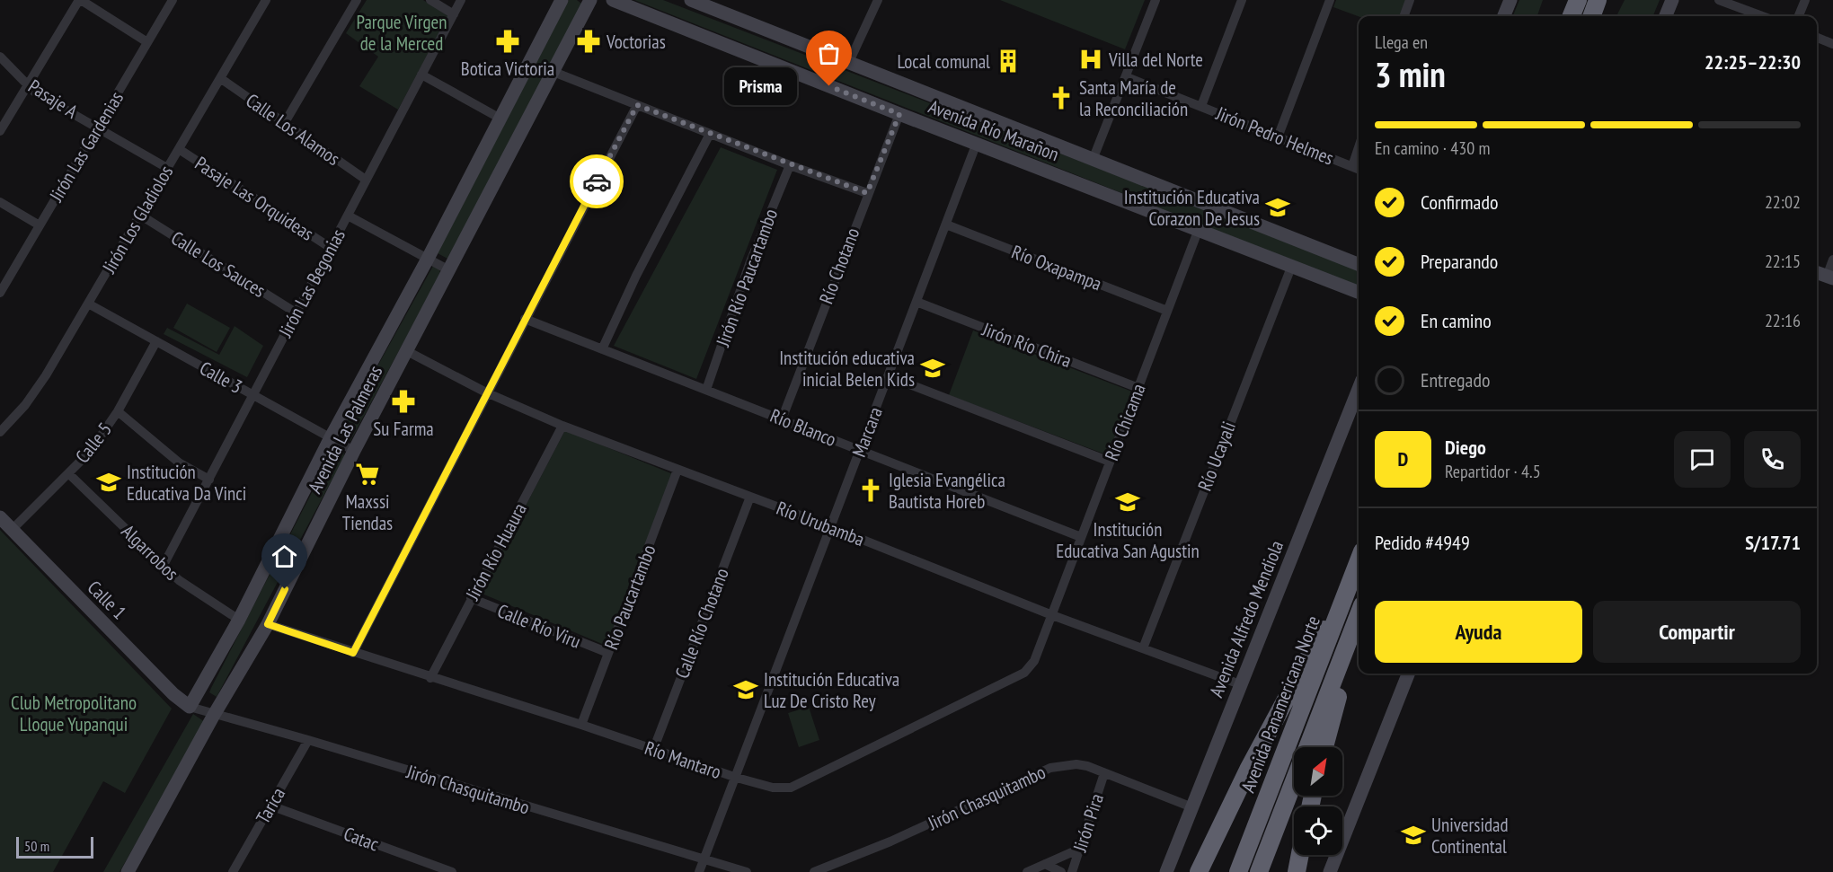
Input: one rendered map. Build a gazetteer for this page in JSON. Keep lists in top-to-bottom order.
{
  "streets": {
    "highway": ["Avenida Panamericana Norte"],
    "main road": [
      "Avenida Río Marañon",
      "Avenida Las Palmeras",
      "Calle 1",
      "Avenida Alfredo Mendiola"
    ],
    "street": [
      "Pasaje A",
      "Calle Los Alamos",
      "Jirón Pedro Helmes",
      "Jirón Las Gardenias",
      "Pasaje Las Orquideas",
      "Jirón Los Gladiolos",
      "Calle Los Sauces",
      "Río Chotano",
      "Río Oxapampa",
      "Jirón Río Paucartambo",
      "Jirón Las Begonias",
      "Jirón Río Chira",
      "Calle 3",
      "Río Chicama",
      "Río Blanco",
      "Marcara",
      "Calle 5",
      "Río Ucayali",
      "Río Urubamba",
      "Jirón Río Huaura",
      "Algarrobos",
      "Río Paucartambo",
      "Calle Río Chotano",
      "Calle Río Viru",
      "Río Mantaro",
      "Jirón Chasquitambo",
      "Tarica",
      "Jirón Pira",
      "Catac"
    ]
  },
  "crossings": [
    ["Pasaje A", "Jirón Las Gardenias"],
    ["Pasaje A", "Jirón Los Gladiolos"],
    ["Calle Los Alamos", "Jirón Los Gladiolos"],
    ["Calle Los Alamos", "Jirón Las Begonias"],
    ["Avenida Río Marañon", "Río Chotano"],
    ["Avenida Río Marañon", "Río Chicama"],
    ["Avenida Río Marañon", "Marcara"],
    ["Avenida Río Marañon", "Río Ucayali"],
    ["Pasaje Las Orquideas", "Jirón Los Gladiolos"],
    ["Pasaje Las Orquideas", "Jirón Las Begonias"],
    ["Jirón Los Gladiolos", "Calle Los Sauces"],
    ["Jirón Los Gladiolos", "Calle 3"],
    ["Calle Los Sauces", "Jirón Las Begonias"],
    ["Río Chotano", "Río Blanco"],
    ["Río Oxapampa", "Río Chicama"],
    ["Río Oxapampa", "Marcara"],
    ["Jirón Río Paucartambo", "Río Blanco"],
    ["Jirón Las Begonias", "Calle 3"],
    ["Jirón Las Begonias", "Algarrobos"],
    ["Jirón Río Chira", "Río Chicama"],
    ["Jirón Río Chira", "Marcara"],
    ["Calle 3", "Avenida Las Palmeras"],
    ["Calle 3", "Calle 5"],
    ["Río Chicama", "Río Blanco"],
    ["Río Chicama", "Río Urubamba"],
    ["Río Chicama", "Río Mantaro"],
    ["Río Blanco", "Marcara"],
    ["Avenida Las Palmeras", "Río Urubamba"],
    ["Avenida Las Palmeras", "Algarrobos"],
    ["Avenida Las Palmeras", "Calle 1"],
    ["Avenida Las Palmeras", "Río Mantaro"],
    ["Avenida Las Palmeras", "Jirón Chasquitambo"],
    ["Marcara", "Río Urubamba"],
    ["Marcara", "Río Mantaro"],
    ["Marcara", "Jirón Chasquitambo"],
    ["Calle 5", "Algarrobos"],
    ["Calle 5", "Calle 1"],
    ["Río Ucayali", "Río Urubamba"],
    ["Río Urubamba", "Jirón Río Huaura"],
    ["Río Urubamba", "Río Paucartambo"],
    ["Río Urubamba", "Avenida Alfredo Mendiola"],
    ["Río Urubamba", "Calle Río Chotano"],
    ["Río Urubamba", "Río Mantaro"],
    ["Jirón Río Huaura", "Calle Río Viru"],
    ["Jirón Río Huaura", "Río Mantaro"],
    ["Río Paucartambo", "Calle Río Viru"],
    ["Río Paucartambo", "Río Mantaro"],
    ["Calle 1", "Jirón Chasquitambo"],
    ["Avenida Alfredo Mendiola", "Jirón Chasquitambo"],
    ["Calle Río Chotano", "Río Mantaro"],
    ["Jirón Chasquitambo", "Tarica"],
    ["Jirón Chasquitambo", "Jirón Pira"],
    ["Tarica", "Catac"]
  ],
  "parks": ["Parque Virgen de la Merced", "Club Metropolitano Lloque Yupanqui"],
  "places": {
    "pharmacy": ["Botica Victoria", "Voctorias", "Su Farma"],
    "hospital": ["Villa del Norte"],
    "building": ["Local comunal"],
    "other": ["Prisma"],
    "church": ["Santa María de la Reconciliación", "Iglesia Evangélica Bautista Horeb"],
    "school or university": [
      "Institución Educativa Corazon De Jesus",
      "Institución educativa inicial Belen Kids",
      "Institución Educativa Da Vinci",
      "Institución Educativa San Agustin",
      "Institución Educativa Luz De Cristo Rey",
      "Universidad Continental"
    ],
    "supermarket": ["Maxssi Tiendas"]
  },
  "scale_bar": "50 m",
  "north": "top right",
  "page": {
    "heading": ["3 min", "Llega en", "22:25–22:30"],
    "panel": [
      "Diego",
      "Repartidor · 4.5",
      "Pedido #4949",
      "S/17.71"
    ],
    "bubble": "Prisma",
    "bar": "En camino · 430 m",
    "list": [
      ["Confirmado", "22:02"],
      ["Preparando", "22:15"],
      ["En camino", "22:16"],
      "Entregado"
    ],
    "round": "D",
    "buttons": ["Ayuda", "Compartir"],
    "scale": "50 m"
  }
}
